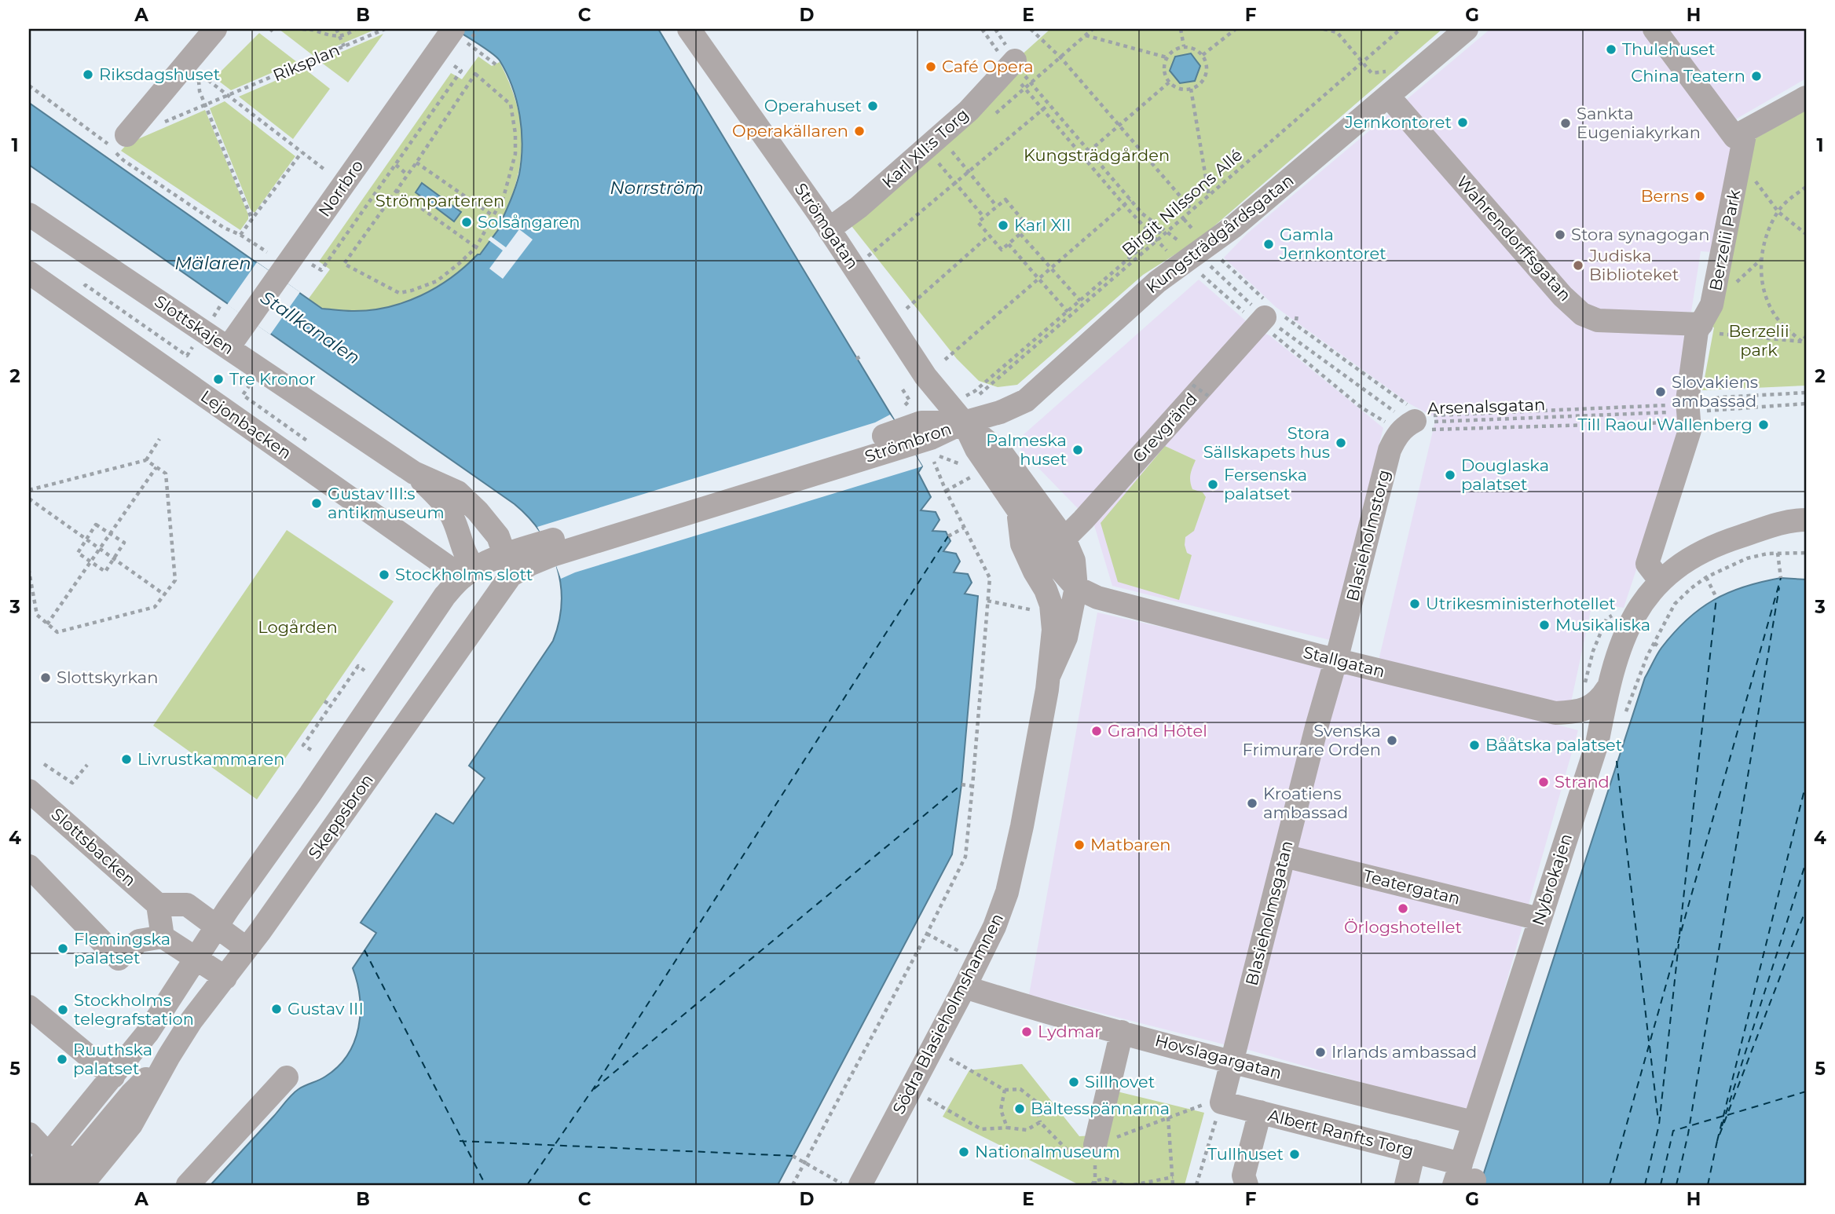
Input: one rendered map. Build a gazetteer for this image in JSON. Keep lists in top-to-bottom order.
{
  "streets": {
    "street": [
      "Karl XII:s Torg",
      "Norrbro",
      "Strömgatan",
      "Kungsträdgårdsgatan",
      "Wahrendorffsgatan",
      "Berzelii Park",
      "Slottskajen",
      "Lejonbacken",
      "Grevgränd",
      "Strömbron",
      "Blasieholmstorg",
      "Stallgatan",
      "Skeppsbron",
      "Slottsbacken",
      "Nybrokajen",
      "Teatergatan",
      "Blasieholmsgatan",
      "Södra Blasieholmshamnen",
      "Hovslagargatan",
      "Albert Ranfts Torg"
    ],
    "path": ["Riksplan", "Birgit Nilssons Allé", "Arsenalsgatan"]
  },
  "crossings": [
    ["Karl XII:s Torg", "Strömgatan"],
    ["Norrbro", "Slottskajen"],
    ["Strömgatan", "Kungsträdgårdsgatan"],
    ["Strömgatan", "Strömbron"],
    ["Strömgatan", "Södra Blasieholmshamnen"],
    ["Kungsträdgårdsgatan", "Wahrendorffsgatan"],
    ["Kungsträdgårdsgatan", "Strömbron"],
    ["Kungsträdgårdsgatan", "Södra Blasieholmshamnen"],
    ["Wahrendorffsgatan", "Berzelii Park"],
    ["Berzelii Park", "Arsenalsgatan"],
    ["Berzelii Park", "Nybrokajen"],
    ["Slottskajen", "Lejonbacken"],
    ["Slottskajen", "Strömbron"],
    ["Slottskajen", "Skeppsbron"],
    ["Arsenalsgatan", "Grevgränd"],
    ["Arsenalsgatan", "Blasieholmstorg"],
    ["Grevgränd", "Södra Blasieholmshamnen"],
    ["Strömbron", "Skeppsbron"],
    ["Strömbron", "Södra Blasieholmshamnen"],
    ["Blasieholmstorg", "Stallgatan"],
    ["Blasieholmstorg", "Blasieholmsgatan"],
    ["Stallgatan", "Nybrokajen"],
    ["Stallgatan", "Blasieholmsgatan"],
    ["Stallgatan", "Södra Blasieholmshamnen"],
    ["Nybrokajen", "Teatergatan"],
    ["Nybrokajen", "Hovslagargatan"],
    ["Nybrokajen", "Albert Ranfts Torg"],
    ["Teatergatan", "Blasieholmsgatan"],
    ["Blasieholmsgatan", "Hovslagargatan"],
    ["Blasieholmsgatan", "Albert Ranfts Torg"],
    ["Södra Blasieholmshamnen", "Hovslagargatan"]
  ],
  "water": ["Norrström", "Mälaren", "Stallkanalen"],
  "parks": [
    "Kungsträdgården",
    "Strömparterren",
    "Berzelii park",
    "Logården"
  ],
  "places": [
    "Thulehuset",
    "Café Opera",
    "Riksdagshuset",
    "China Teatern",
    "Operahuset",
    "Jernkontoret",
    "Sankta Eugeniakyrkan",
    "Operakällaren",
    "Berns",
    "Solsångaren",
    "Karl XII",
    "Stora synagogan",
    "Gamla Jernkontoret",
    "Judiska Biblioteket",
    "Tre Kronor",
    "Slovakiens ambassad",
    "Till Raoul Wallenberg",
    "Stora Sällskapets hus",
    "Palmeska huset",
    "Douglaska palatset",
    "Fersenska palatset",
    "Gustav III:s antikmuseum",
    "Stockholms slott",
    "Utrikesministerhotellet",
    "Musikaliska",
    "Slottskyrkan",
    "Grand Hôtel",
    "Svenska Frimurare Orden",
    "Bååtska palatset",
    "Livrustkammaren",
    "Strand",
    "Kroatiens ambassad",
    "Matbaren",
    "Örlogshotellet",
    "Flemingska palatset",
    "Gustav III",
    "Stockholms telegrafstation",
    "Lydmar",
    "Irlands ambassad",
    "Ruuthska palatset",
    "Sillhovet",
    "Bältesspännarna",
    "Nationalmuseum",
    "Tullhuset"
  ],
  "grid": {
    "columns": [
      "A",
      "B",
      "C",
      "D",
      "E",
      "F",
      "G",
      "H"
    ],
    "rows": [
      "1",
      "2",
      "3",
      "4",
      "5"
    ]
  }
}
